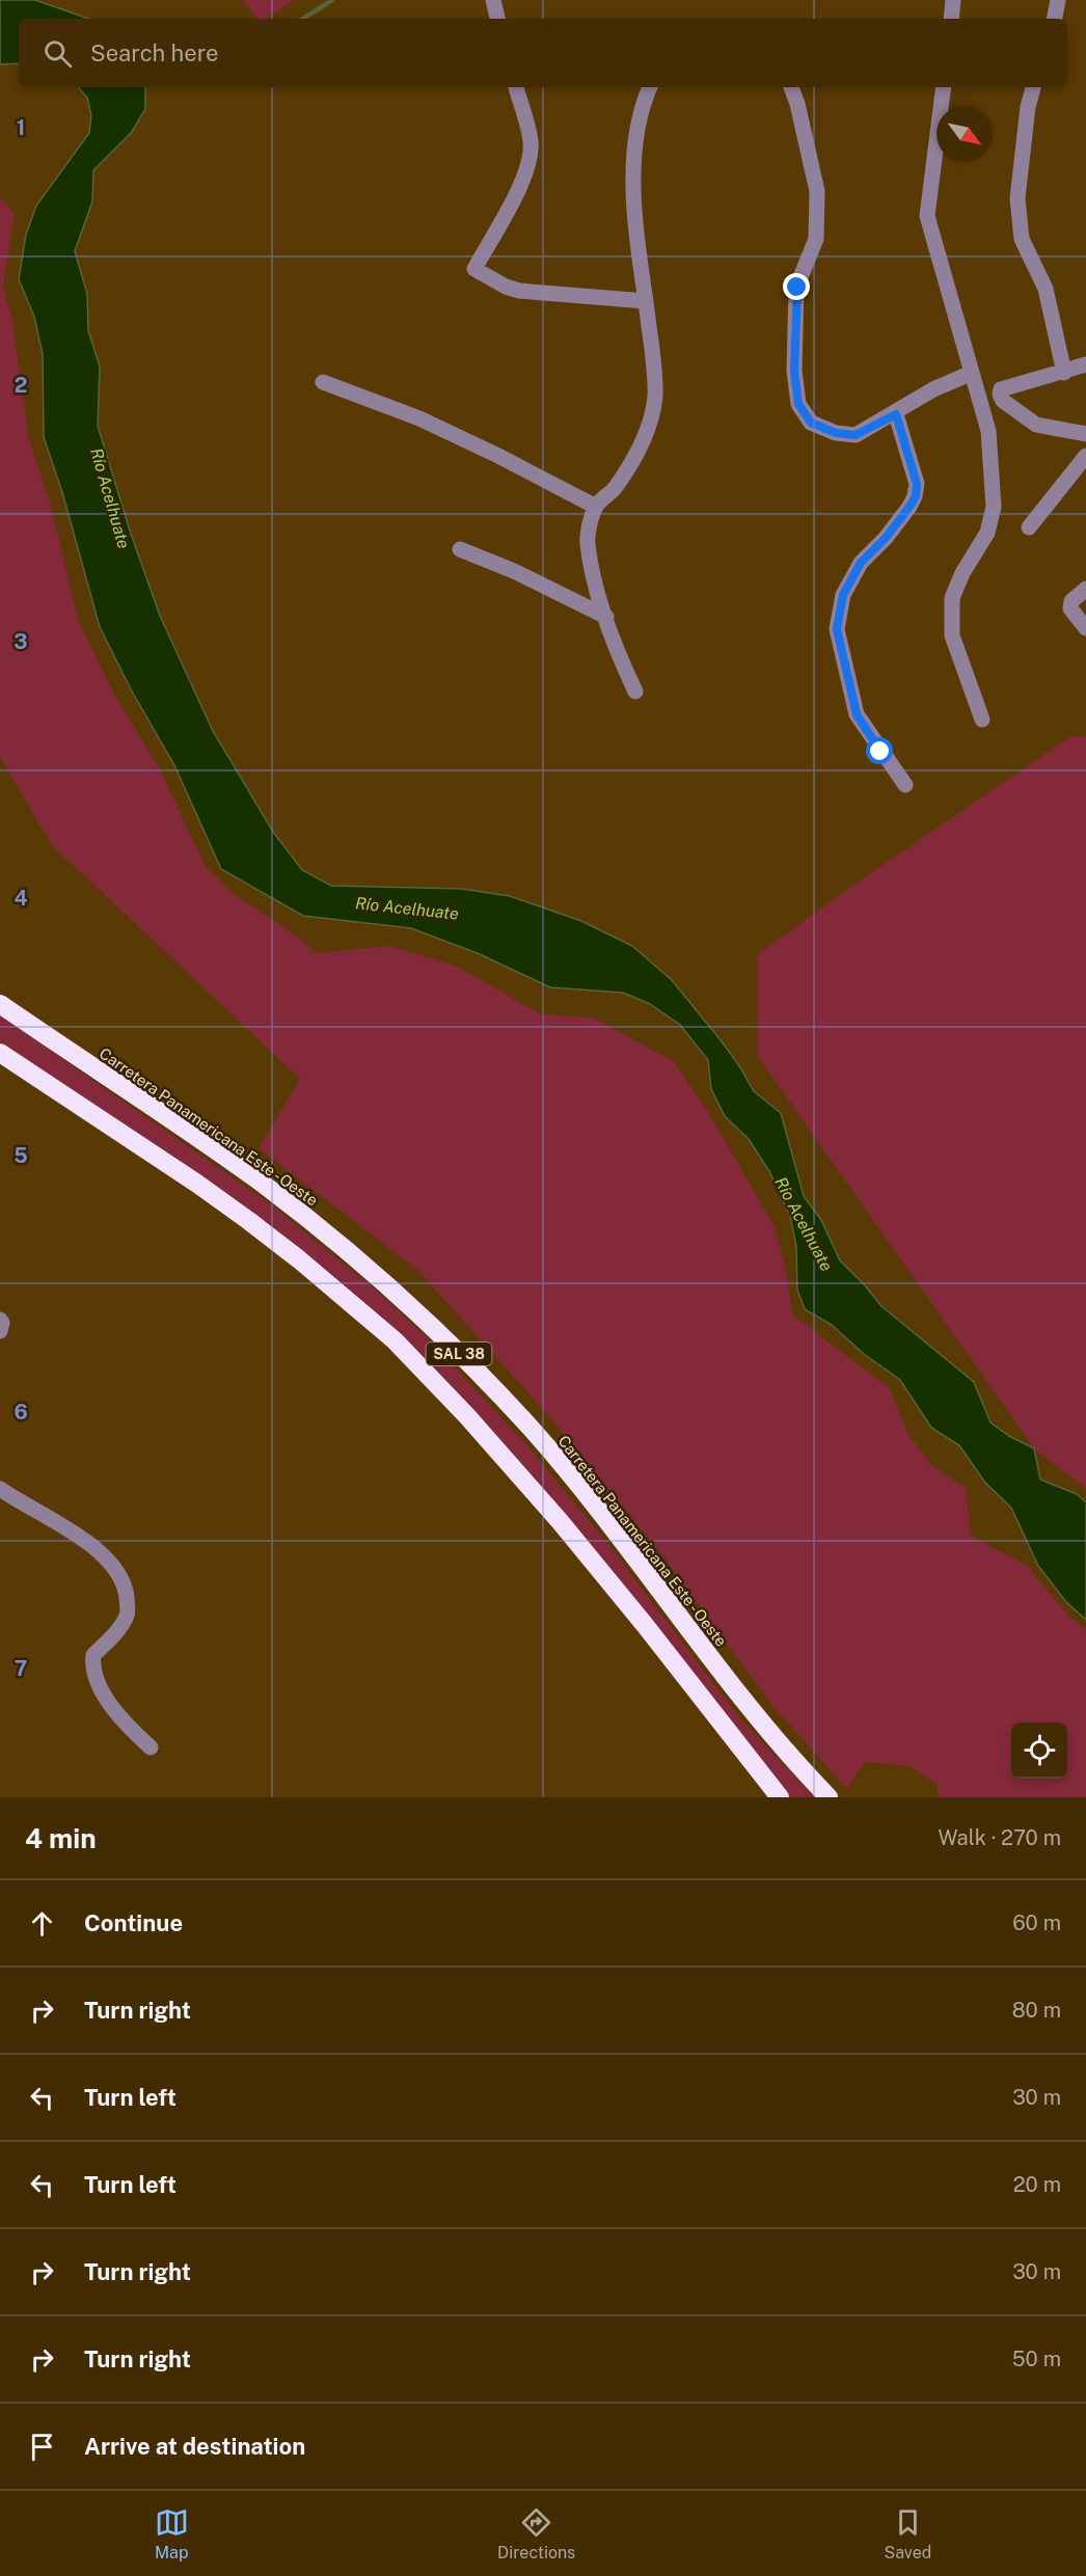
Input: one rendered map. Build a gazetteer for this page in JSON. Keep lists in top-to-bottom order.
{
  "streets": {
    "highway": ["Carretera Panamericana Este - Oeste", "SAL 38"]
  },
  "water": ["Río Acelhuate"],
  "north": "bottom right",
  "page": {
    "search": "Search here",
    "heading": ["4 min", "Walk · 270 m"],
    "list": [
      ["Continue", "60 m"],
      ["Turn right", "80 m"],
      ["Turn left", "30 m"],
      ["Turn left", "20 m"],
      ["Turn right", "30 m"],
      ["Turn right", "50 m"],
      "Arrive at destination"
    ],
    "nav": ["Map", "Directions", "Saved"]
  },
  "grid": {
    "rows": [
      "1",
      "2",
      "3",
      "4",
      "5",
      "6",
      "7"
    ]
  }
}
